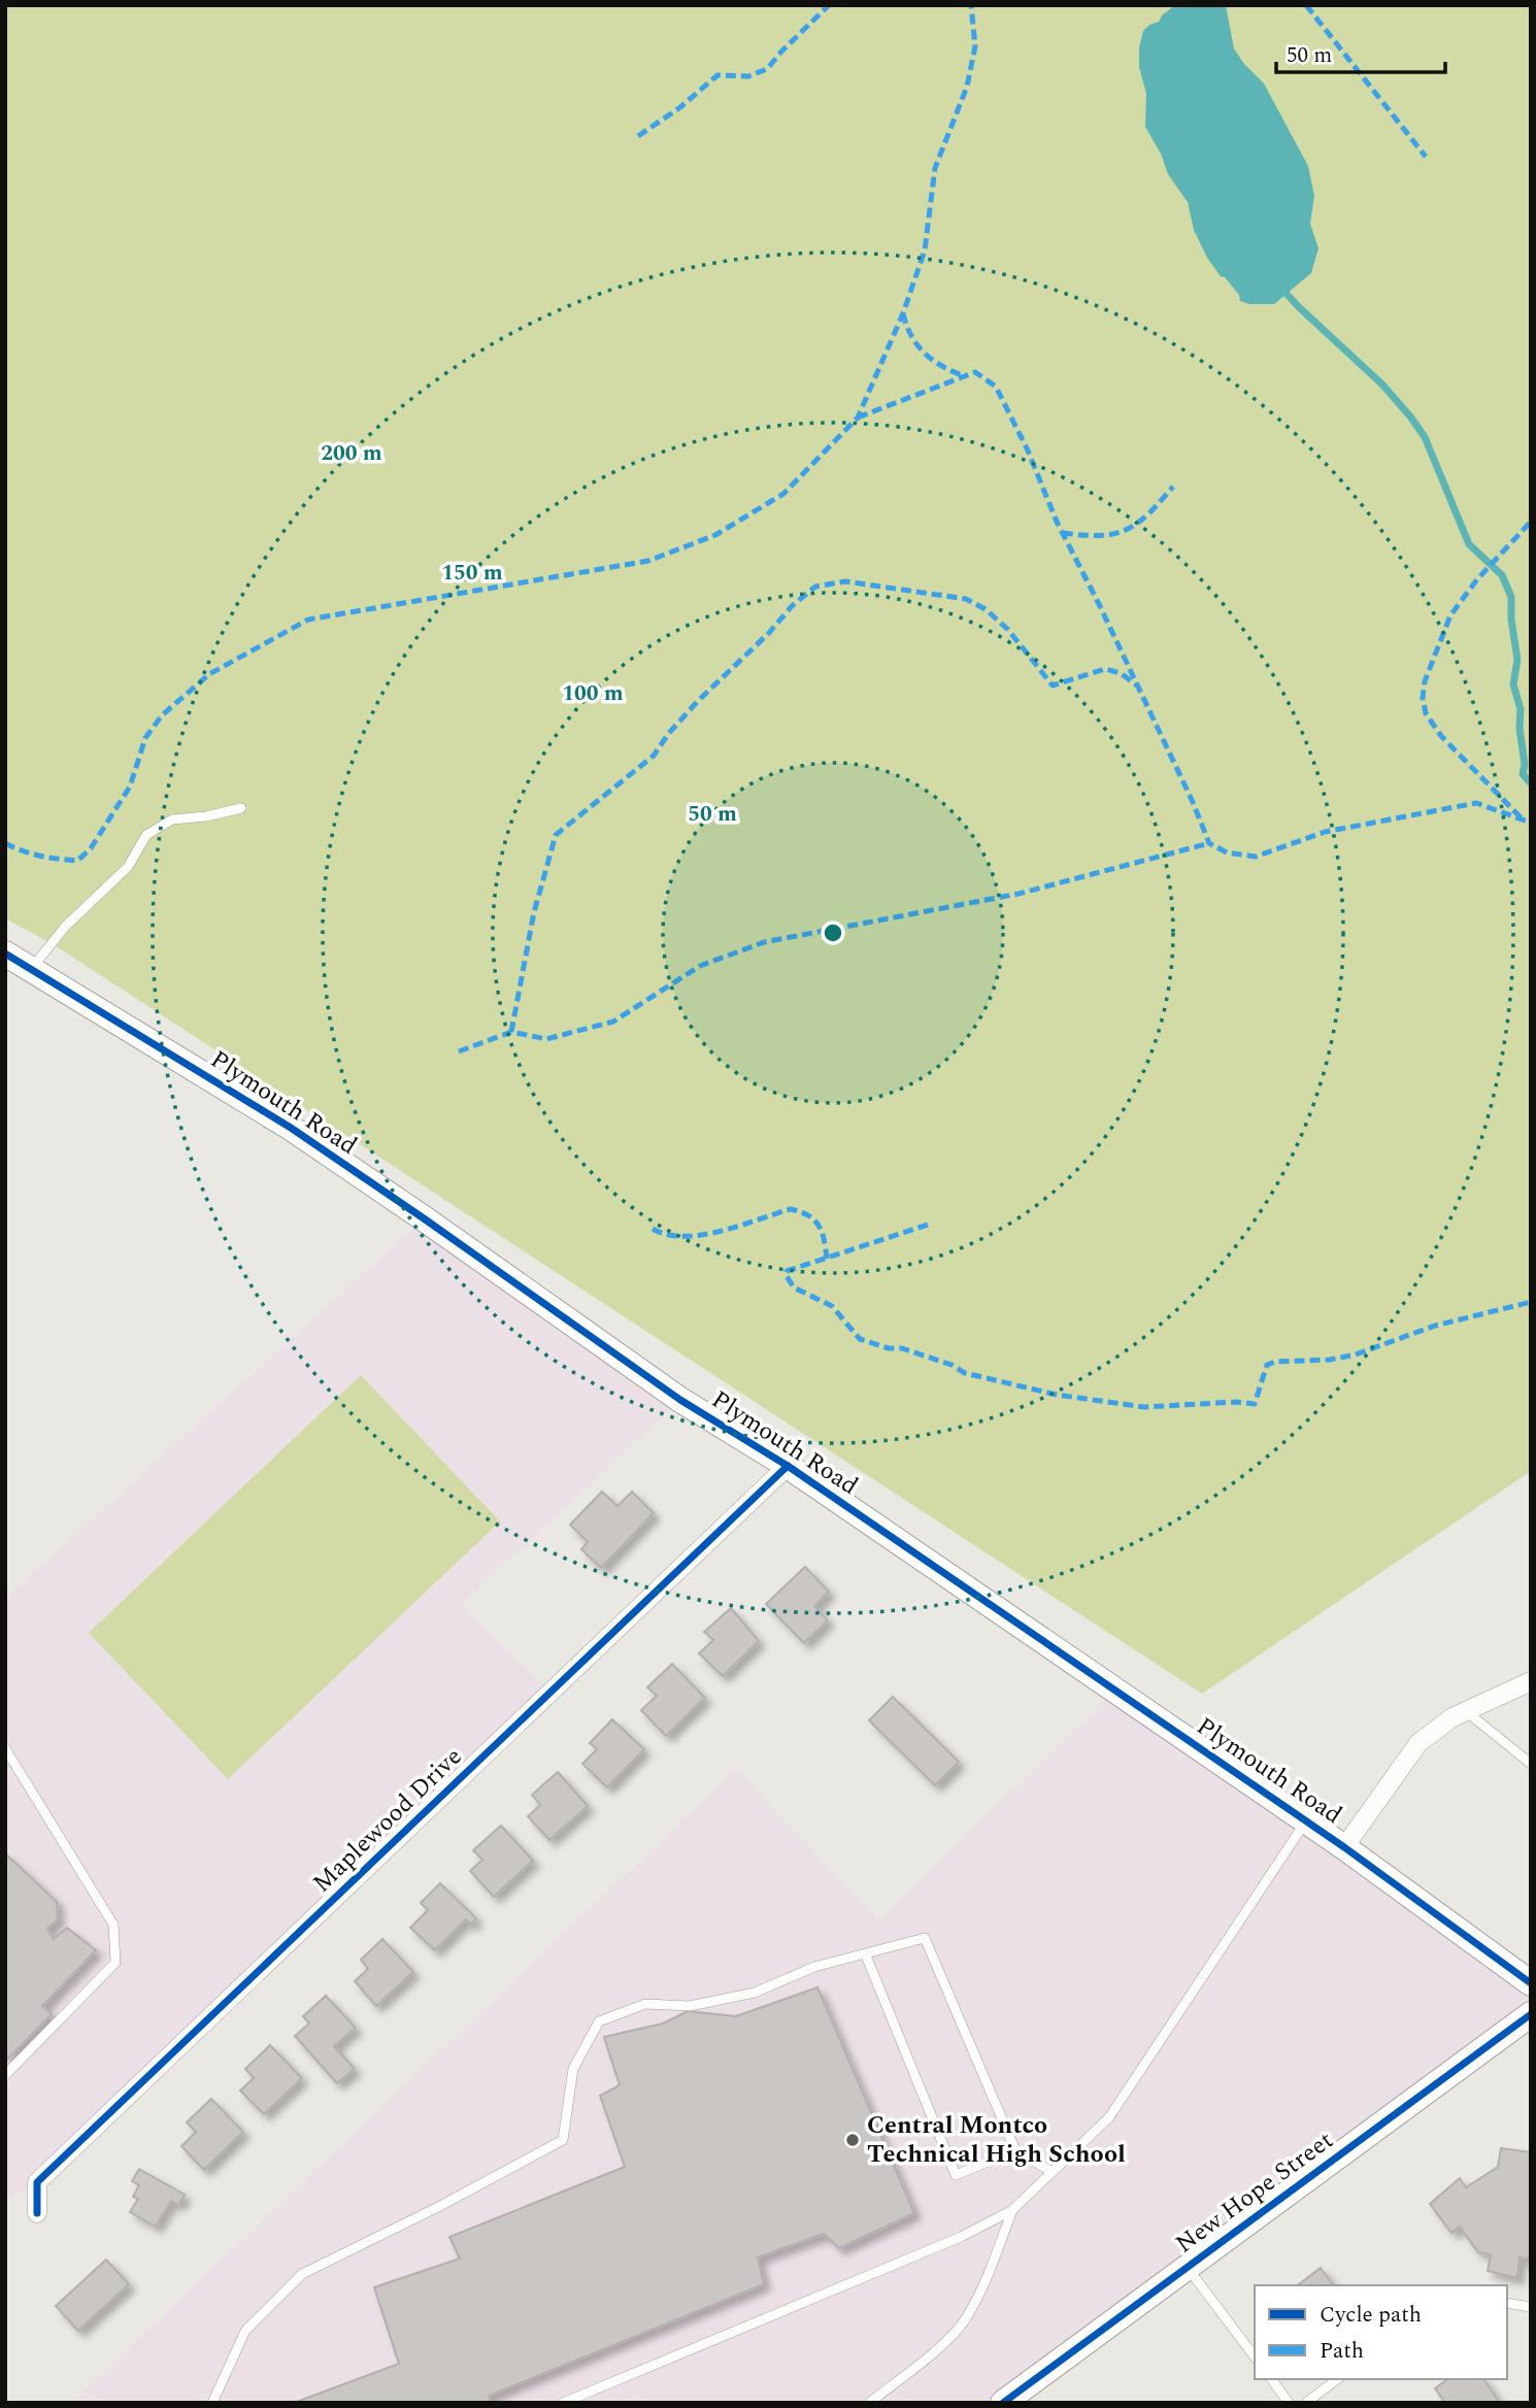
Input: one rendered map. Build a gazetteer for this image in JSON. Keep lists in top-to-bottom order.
{
  "streets": {
    "street": ["Plymouth Road", "Maplewood Drive", "New Hope Street"]
  },
  "crossings": [
    ["Plymouth Road", "Maplewood Drive"]
  ],
  "places": ["Central Montco Technical High School"],
  "legend": ["Cycle path", "Path"],
  "scale_bar": "50 m",
  "rings": [
    "200 m",
    "150 m",
    "100 m",
    "50 m"
  ]
}
